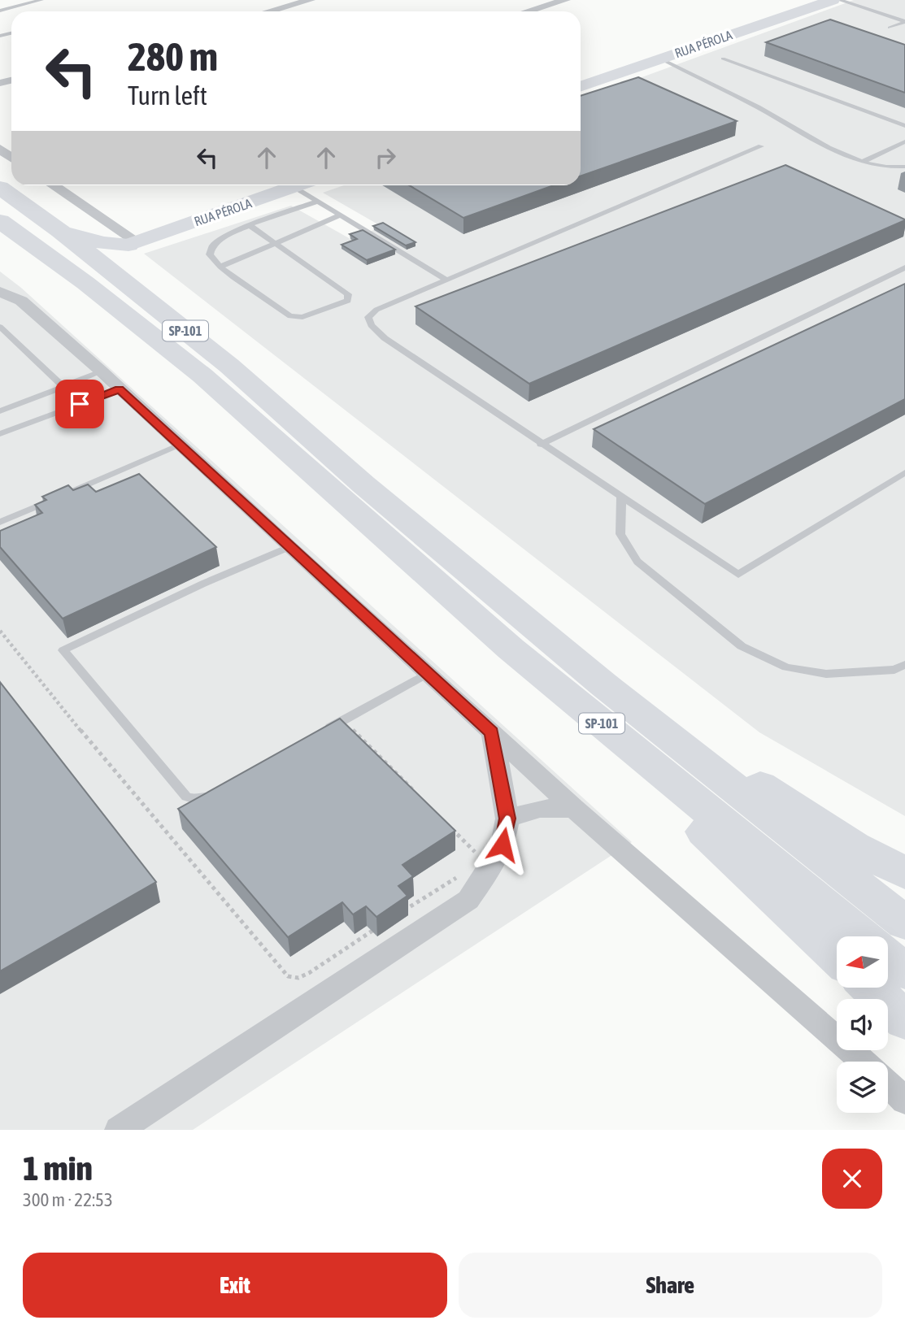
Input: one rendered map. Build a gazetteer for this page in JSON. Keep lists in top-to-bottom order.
{
  "streets": {
    "highway": ["SP-101"],
    "street": ["RUA PÉROLA"]
  },
  "north": "left",
  "page": {
    "turn": ["280 m", "Turn left"],
    "heading": ["1 min", "300 m · 22:53"],
    "buttons": ["Exit", "Share"]
  }
}
